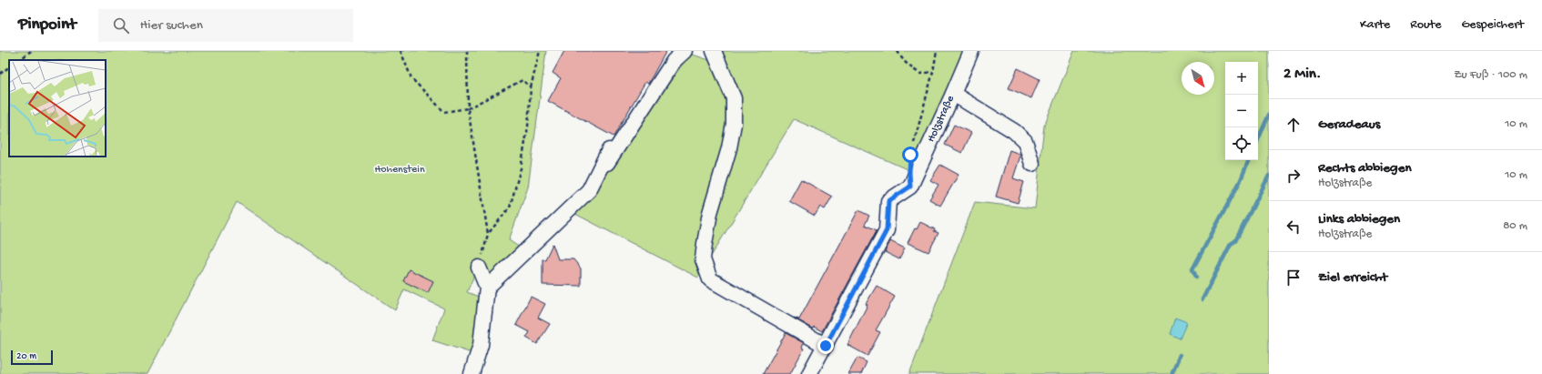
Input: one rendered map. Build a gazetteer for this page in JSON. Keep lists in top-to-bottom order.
{
  "streets": {
    "street": ["Holzstraße"]
  },
  "parks": ["Hohenstein"],
  "scale_bar": "20 m",
  "north": "bottom right",
  "page": {
    "header": "Pinpoint",
    "search": "Hier suchen",
    "nav": ["Karte", "Route", "Gespeichert"],
    "heading": ["2 Min.", "Zu Fuß · 100 m"],
    "map_buttons": ["+", "−"],
    "list": [
      ["Geradeaus", "10 m"],
      ["Rechts abbiegen", "Holzstraße", "10 m"],
      ["Links abbiegen", "Holzstraße", "80 m"],
      "Ziel erreicht"
    ],
    "scale": "20 m"
  }
}
